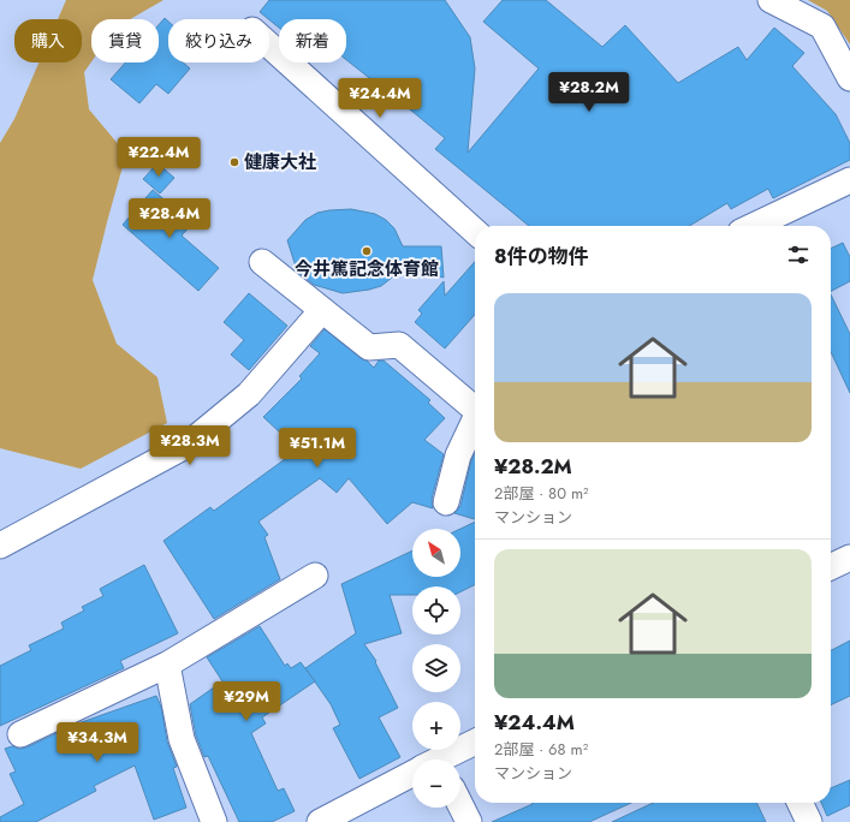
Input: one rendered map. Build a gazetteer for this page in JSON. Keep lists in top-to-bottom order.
{
  "places": ["健康大社", "今井篤記念体育館"],
  "north": "top left",
  "page": {
    "chip": [
      "購入",
      "賃貸",
      "絞り込み",
      "新着"
    ],
    "price": [
      "¥28.2M",
      "¥24.4M",
      "¥22.4M",
      "¥28.4M",
      "¥28.3M",
      "¥51.1M",
      "¥29M",
      "¥34.3M"
    ],
    "heading": "8件の物件",
    "list": [
      {
        "name": "¥28.2M",
        "note": "2部屋 · 80 m² · マンション"
      },
      {
        "name": "¥24.4M",
        "note": "2部屋 · 68 m² · マンション"
      }
    ],
    "map_buttons": ["+", "−"]
  }
}
